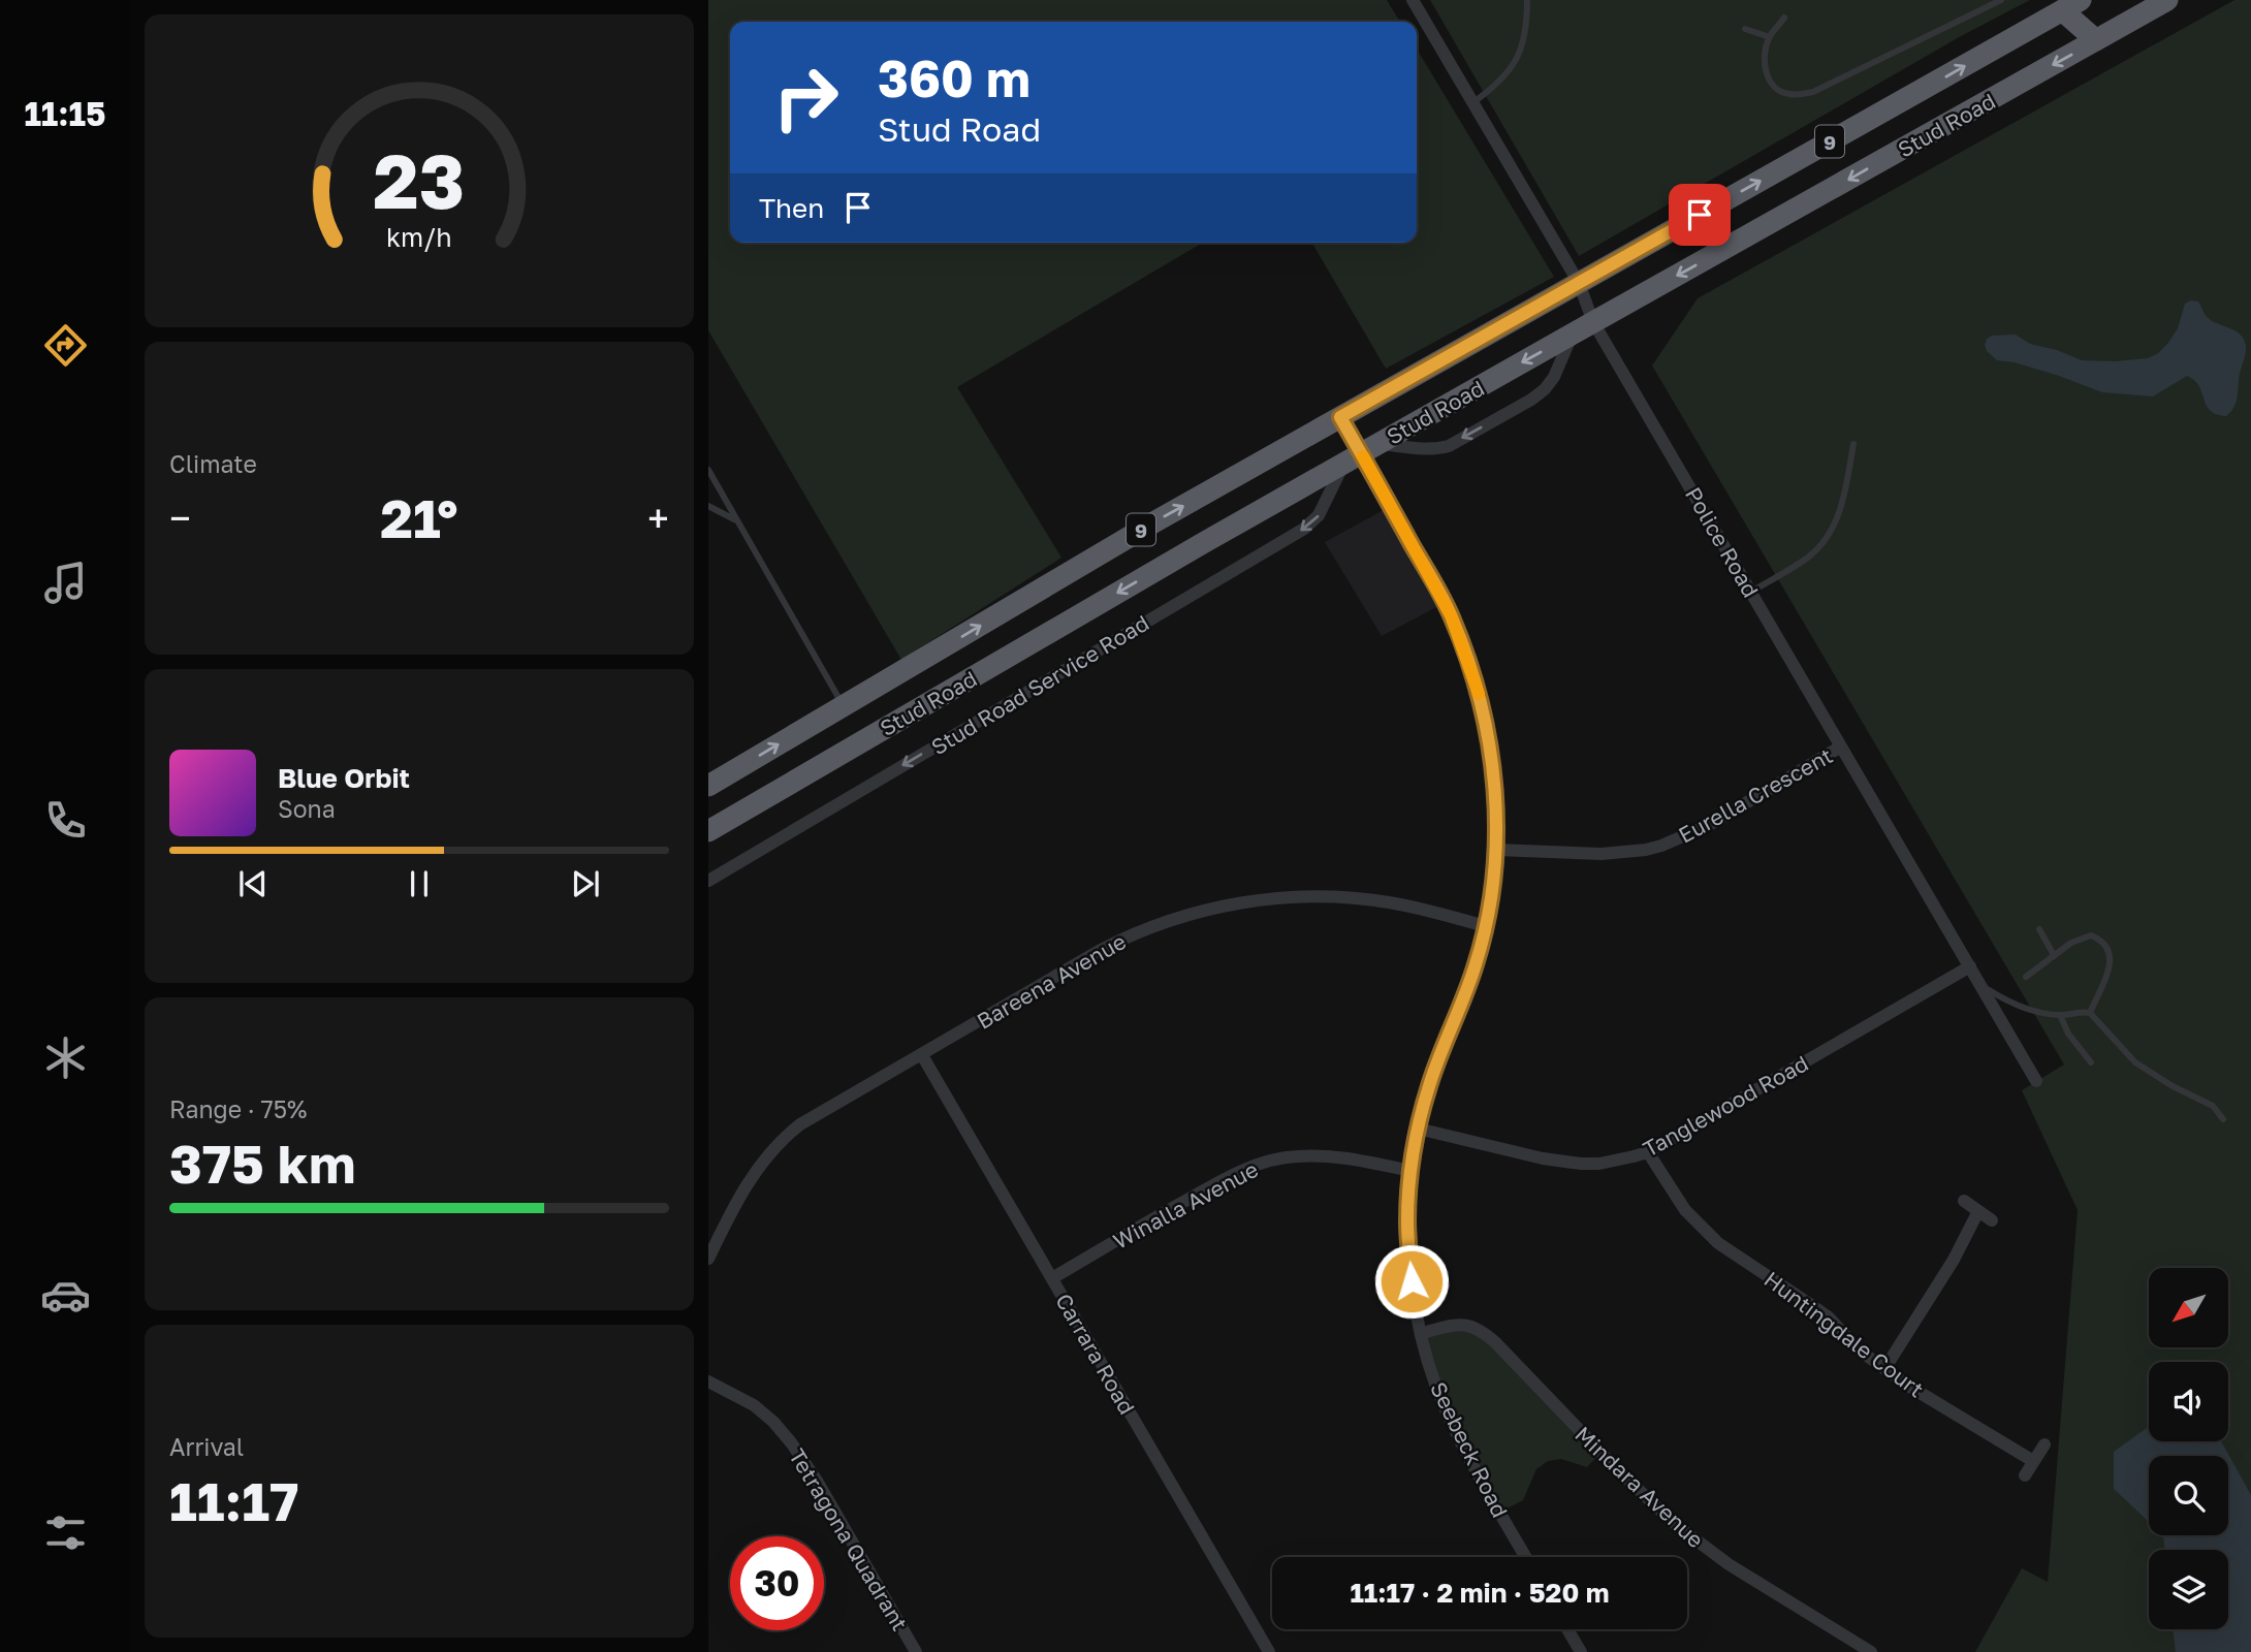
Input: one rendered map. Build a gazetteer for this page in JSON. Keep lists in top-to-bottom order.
{
  "streets": {
    "highway": ["Stud Road", "9"],
    "street": [
      "Police Road",
      "Stud Road Service Road",
      "Eurella Crescent",
      "Bareena Avenue",
      "Tanglewood Road",
      "Winalla Avenue",
      "Huntingdale Court",
      "Carrara Road",
      "Seebeck Road",
      "Mindara Avenue",
      "Tetragona Quadrant"
    ]
  },
  "crossings": [
    ["Stud Road", "Police Road"],
    ["Stud Road", "Stud Road Service Road"],
    ["Stud Road", "Seebeck Road"],
    ["Police Road", "Eurella Crescent"],
    ["Police Road", "Tanglewood Road"],
    ["Stud Road Service Road", "Seebeck Road"],
    ["Eurella Crescent", "Seebeck Road"],
    ["Bareena Avenue", "Carrara Road"],
    ["Bareena Avenue", "Seebeck Road"],
    ["Tanglewood Road", "Huntingdale Court"],
    ["Tanglewood Road", "Seebeck Road"],
    ["Winalla Avenue", "Carrara Road"],
    ["Winalla Avenue", "Seebeck Road"],
    ["Seebeck Road", "Mindara Avenue"]
  ],
  "one_way": ["Stud Road Service Road"],
  "north": "bottom left",
  "page": {
    "tabs": "11:15",
    "turn": ["360 m", "Stud Road"],
    "then": "Then",
    "tile": [
      "Climate",
      ["Range · 75%", "375 km"],
      ["Arrival", "11:17"]
    ],
    "heat": ["−", "21°", "+"],
    "song": ["Blue Orbit", "Sona"],
    "limit": "30",
    "trip": "11:17 · 2 min · 520 m",
    "gauge": ["23", "km/h"]
  }
}
